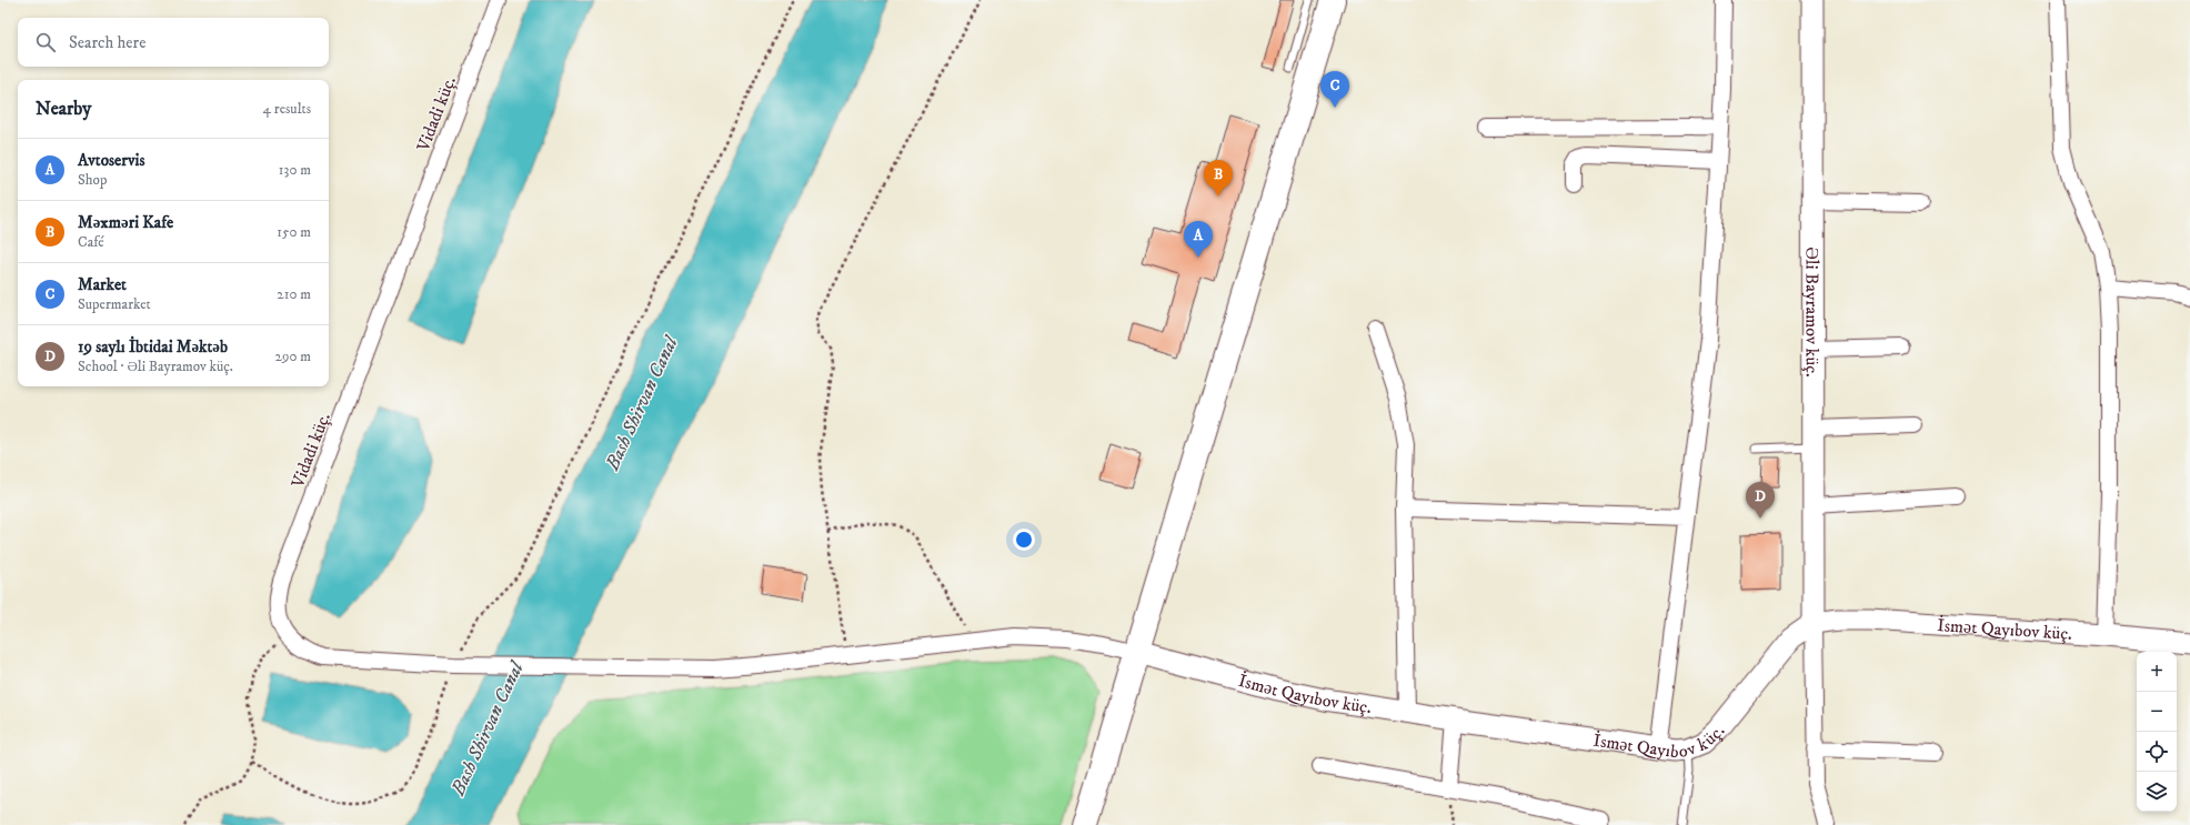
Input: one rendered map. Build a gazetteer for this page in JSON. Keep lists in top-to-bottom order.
{
  "streets": {
    "street": ["Vidadi küç.", "Əli Bayramov küç.", "İsmət Qayıbov küç."]
  },
  "crossings": [
    ["Vidadi küç.", "İsmət Qayıbov küç."],
    ["Əli Bayramov küç.", "İsmət Qayıbov küç."]
  ],
  "water": ["Bash Shirvan Canal"],
  "page": {
    "search": "Search here",
    "pins": [
      "C",
      "B",
      "A",
      "D"
    ],
    "heading": ["Nearby", "4 results"],
    "list": [
      {
        "mark": "A",
        "name": "Avtoservis",
        "note": "Shop",
        "value": "130 m"
      },
      {
        "mark": "B",
        "name": "Məxməri Kafe",
        "note": "Café",
        "value": "150 m"
      },
      {
        "mark": "C",
        "name": "Market",
        "note": "Supermarket",
        "value": "210 m"
      },
      {
        "mark": "D",
        "name": "19 saylı İbtidai Məktəb",
        "note": "School · Əli Bayramov küç.",
        "value": "290 m"
      }
    ],
    "map_buttons": ["+", "−"]
  }
}
